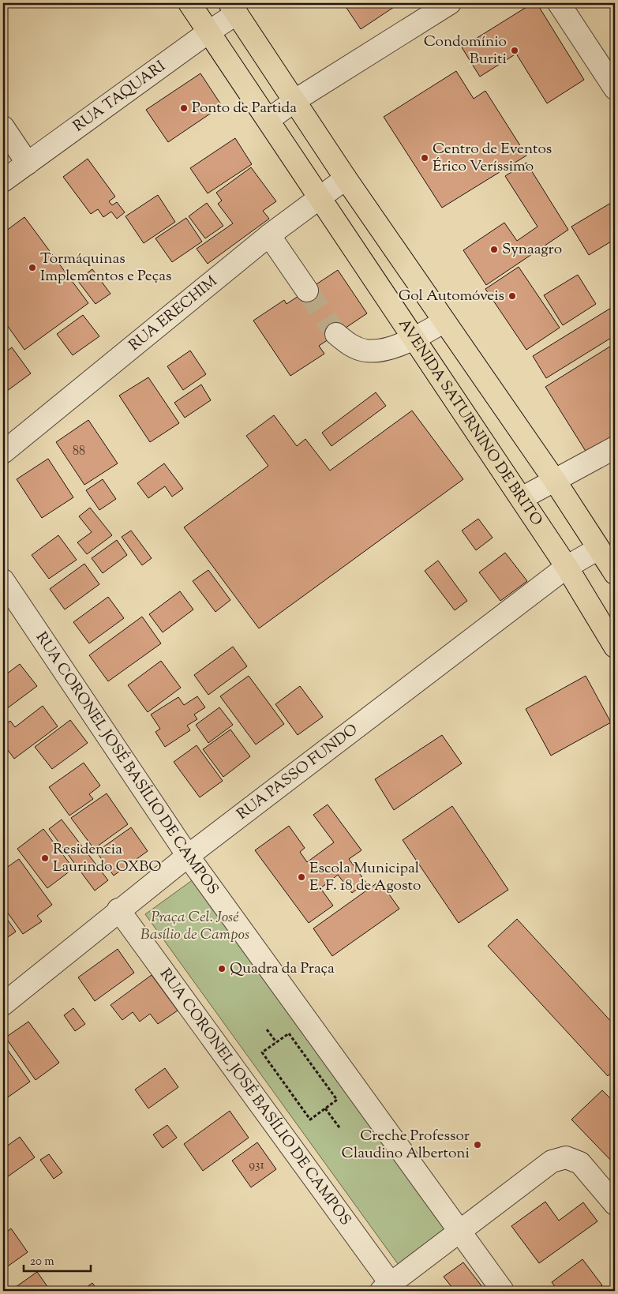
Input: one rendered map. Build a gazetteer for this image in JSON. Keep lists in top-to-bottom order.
{
  "streets": {
    "main road": ["AVENIDA SATURNINO DE BRITO"],
    "street": [
      "RUA TAQUARI",
      "RUA ERECHIM",
      "RUA CORONEL JOSÉ BASÍLIO DE CAMPOS",
      "RUA PASSO FUNDO"
    ]
  },
  "crossings": [
    ["RUA TAQUARI", "AVENIDA SATURNINO DE BRITO"],
    ["RUA ERECHIM", "AVENIDA SATURNINO DE BRITO"],
    ["AVENIDA SATURNINO DE BRITO", "RUA PASSO FUNDO"],
    ["RUA CORONEL JOSÉ BASÍLIO DE CAMPOS", "RUA PASSO FUNDO"]
  ],
  "parks": ["Praça Cel. José Basílio de Campos"],
  "places": [
    "Condomínio Buriti",
    "Ponto de Partida",
    "Centro de Eventos Érico Veríssimo",
    "Synaagro",
    "Tormáquinas Implementos e Peças",
    "Gol Automóveis",
    "Residencia Laurindo OXBO",
    "Escola Municipal E. F. 18 de Agosto",
    "Quadra da Praça",
    "Creche Professor Claudino Albertoni"
  ],
  "house_numbers": ["88", "931"],
  "scale_bar": "20 m"
}
